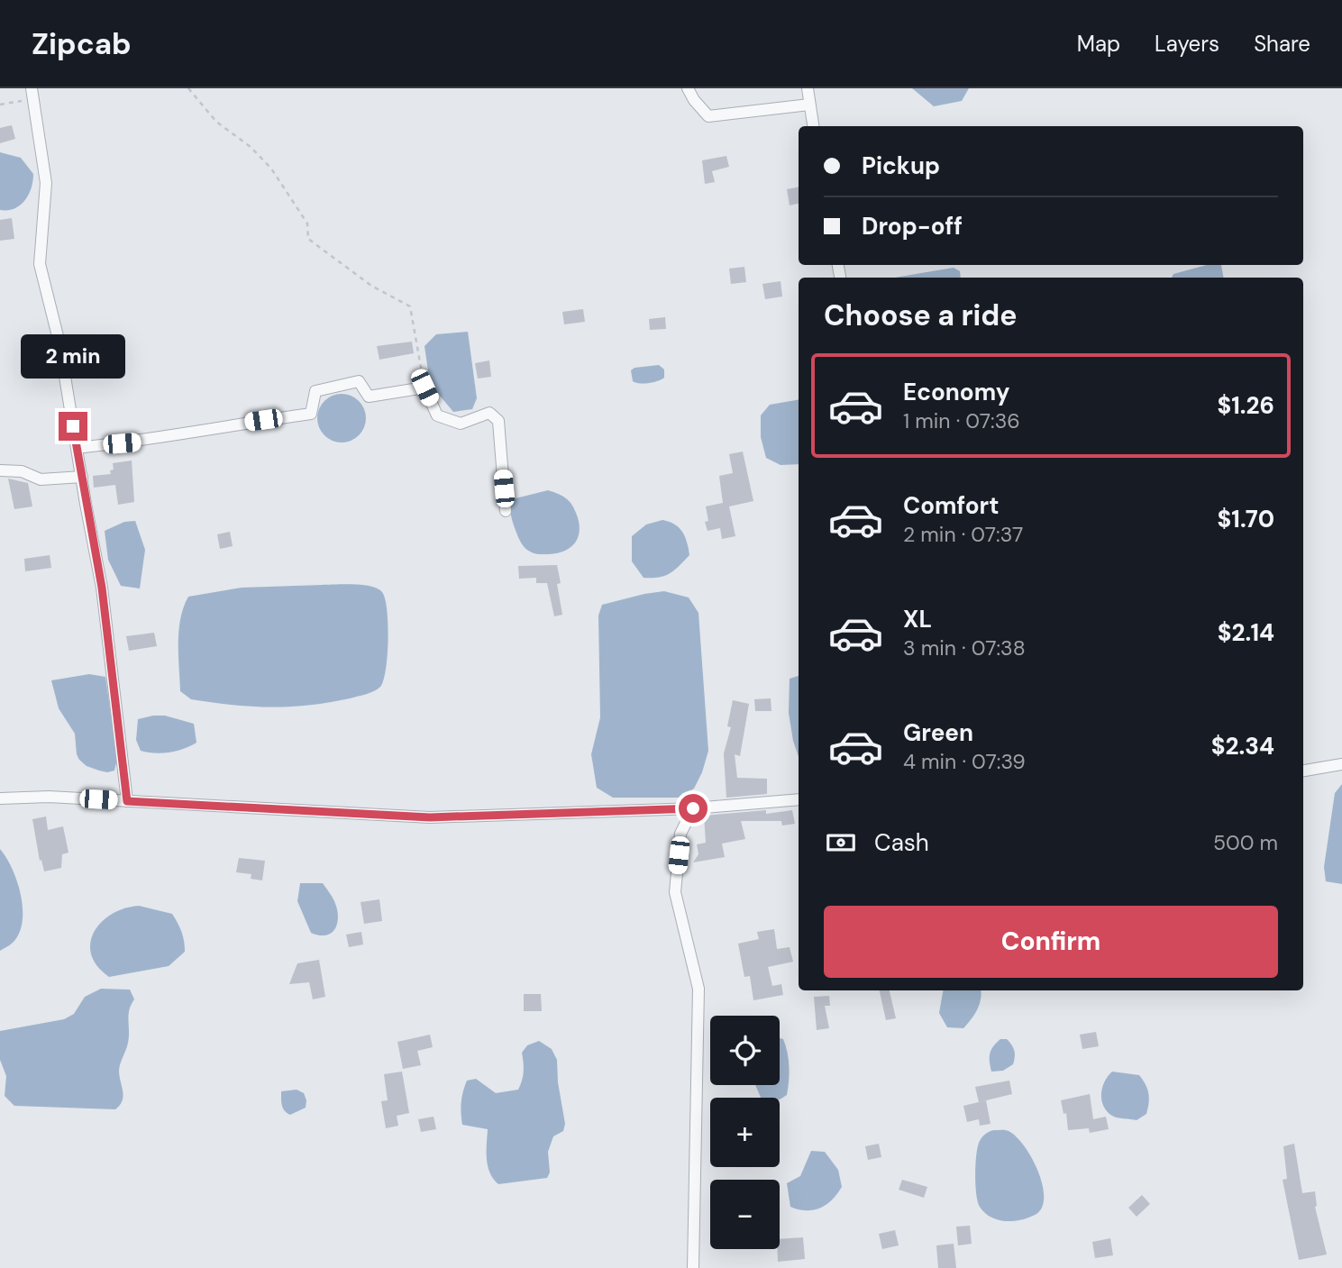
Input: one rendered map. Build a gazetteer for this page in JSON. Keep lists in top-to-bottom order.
{
  "page": {
    "header": "Zipcab",
    "nav": ["Map", "Layers", "Share"],
    "banner": ["Pickup", "Drop-off"],
    "heading": "Choose a ride",
    "bubble": "2 min",
    "list": [
      {
        "name": "Economy",
        "note": "1 min · 07:36",
        "value": "$1.26"
      },
      {
        "name": "Comfort",
        "note": "2 min · 07:37",
        "value": "$1.70"
      },
      {
        "name": "XL",
        "note": "3 min · 07:38",
        "value": "$2.14"
      },
      {
        "name": "Green",
        "note": "4 min · 07:39",
        "value": "$2.34"
      }
    ],
    "pay": ["Cash", "500 m"],
    "buttons": "Confirm",
    "map_buttons": ["+", "−"]
  }
}
